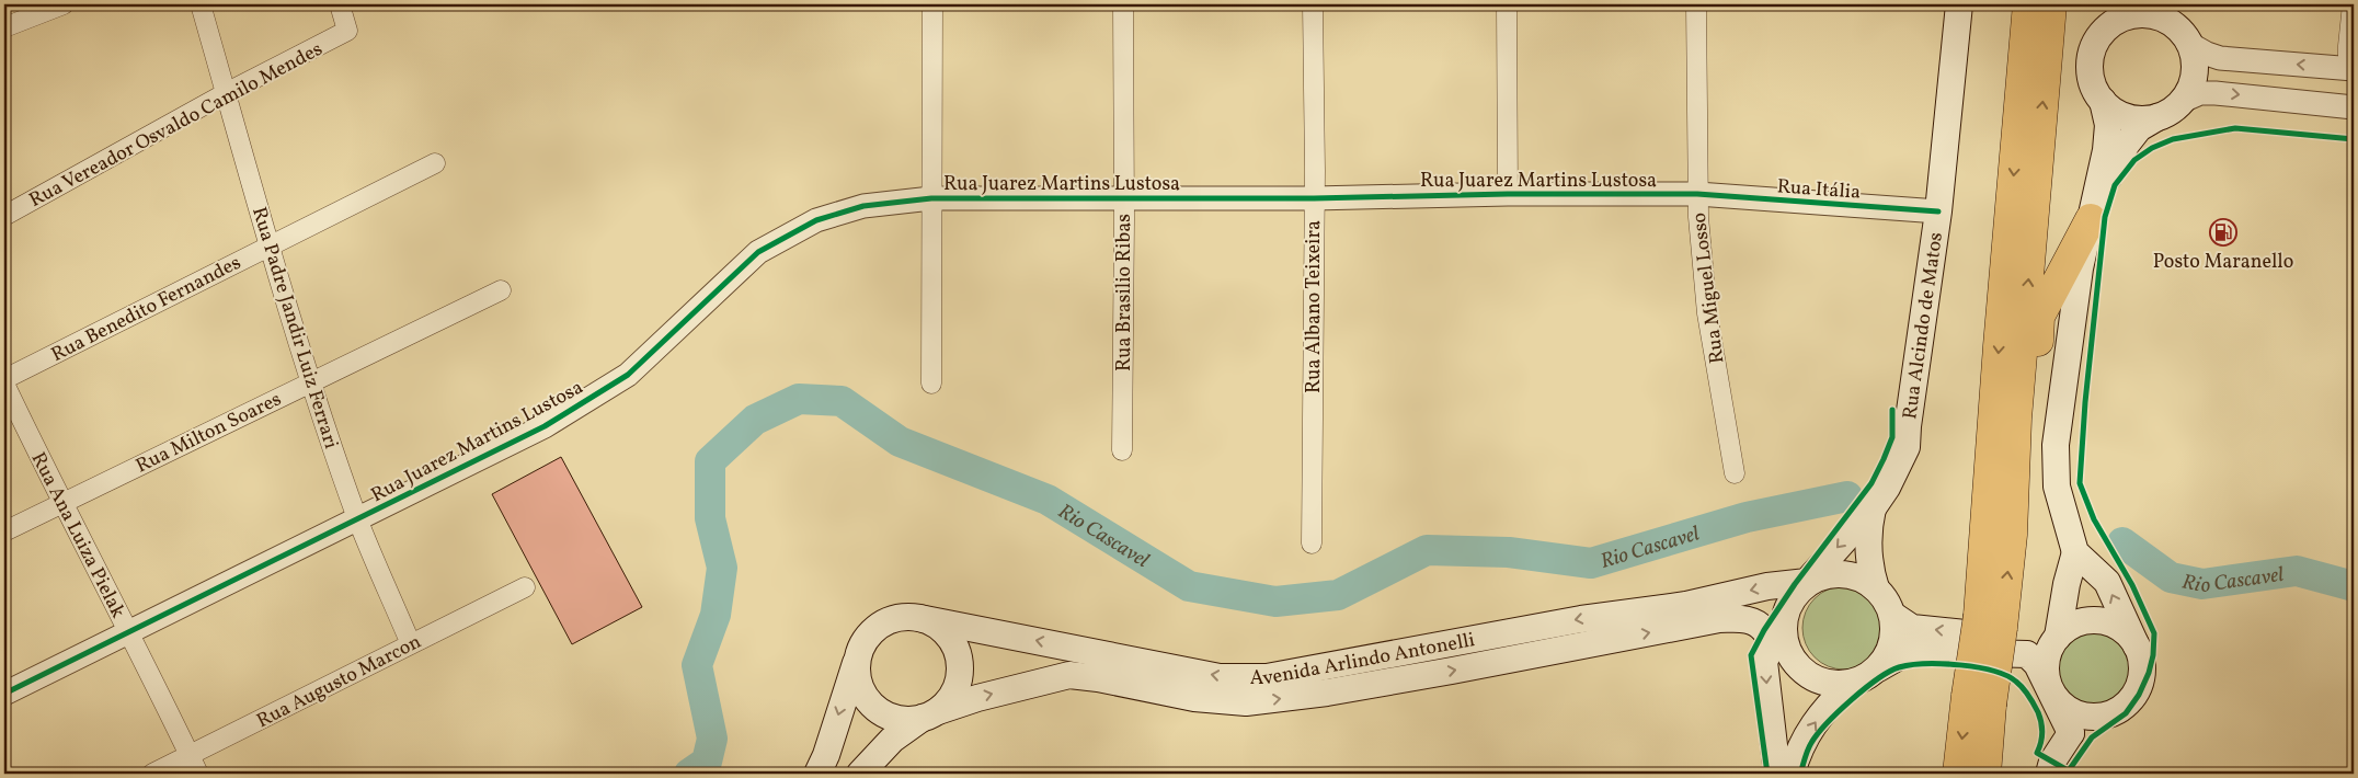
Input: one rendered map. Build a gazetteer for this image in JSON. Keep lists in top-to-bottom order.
{
  "streets": {
    "main road": ["Rua Alcindo de Matos", "Avenida Arlindo Antonelli"],
    "street": [
      "Rua Vereador Osvaldo Camilo Mendes",
      "Rua Juarez Martins Lustosa",
      "Rua Itália",
      "Rua Miguel Losso",
      "Rua Brasilio Ribas",
      "Rua Albano Teixeira",
      "Rua Benedito Fernandes",
      "Rua Padre Jandir Luiz Ferrari",
      "Rua Milton Soares",
      "Rua Ana Luiza Pielak",
      "Rua Augusto Marcon"
    ]
  },
  "crossings": [
    ["Rua Vereador Osvaldo Camilo Mendes", "Rua Padre Jandir Luiz Ferrari"],
    ["Rua Juarez Martins Lustosa", "Rua Itália"],
    ["Rua Juarez Martins Lustosa", "Rua Miguel Losso"],
    ["Rua Juarez Martins Lustosa", "Rua Brasilio Ribas"],
    ["Rua Juarez Martins Lustosa", "Rua Albano Teixeira"],
    ["Rua Juarez Martins Lustosa", "Rua Padre Jandir Luiz Ferrari"],
    ["Rua Juarez Martins Lustosa", "Rua Ana Luiza Pielak"],
    ["Rua Itália", "Rua Miguel Losso"],
    ["Rua Itália", "Rua Alcindo de Matos"],
    ["Rua Benedito Fernandes", "Rua Padre Jandir Luiz Ferrari"],
    ["Rua Alcindo de Matos", "Avenida Arlindo Antonelli"],
    ["Rua Padre Jandir Luiz Ferrari", "Rua Milton Soares"],
    ["Rua Padre Jandir Luiz Ferrari", "Rua Augusto Marcon"],
    ["Rua Milton Soares", "Rua Ana Luiza Pielak"],
    ["Rua Ana Luiza Pielak", "Rua Augusto Marcon"]
  ],
  "water": ["Rio Cascavel"],
  "places": {
    "fuel station": ["Posto Maranello"]
  }
}
